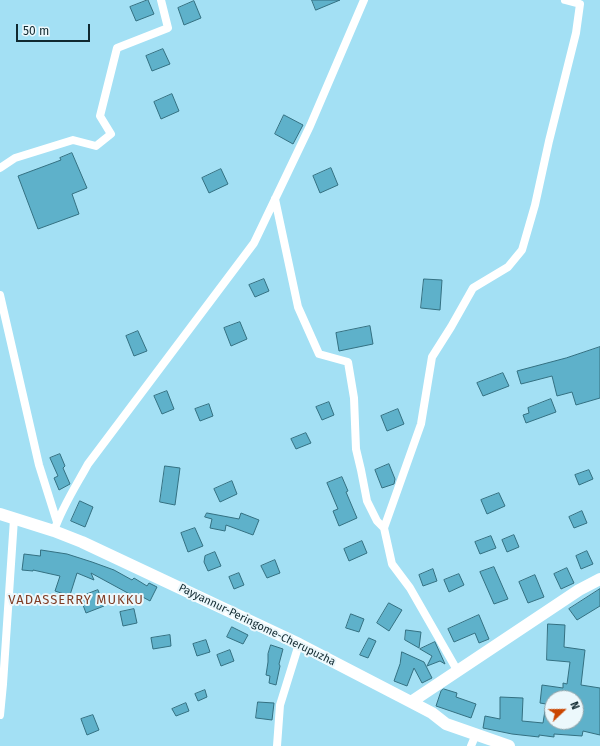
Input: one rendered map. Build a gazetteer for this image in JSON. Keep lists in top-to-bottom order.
{
  "streets": {
    "main road": ["Payyannur-Peringome-Cherupuzha"]
  },
  "districts": ["VADASSERRY MUKKU"],
  "scale_bar": "50 m",
  "north": "right"
}
